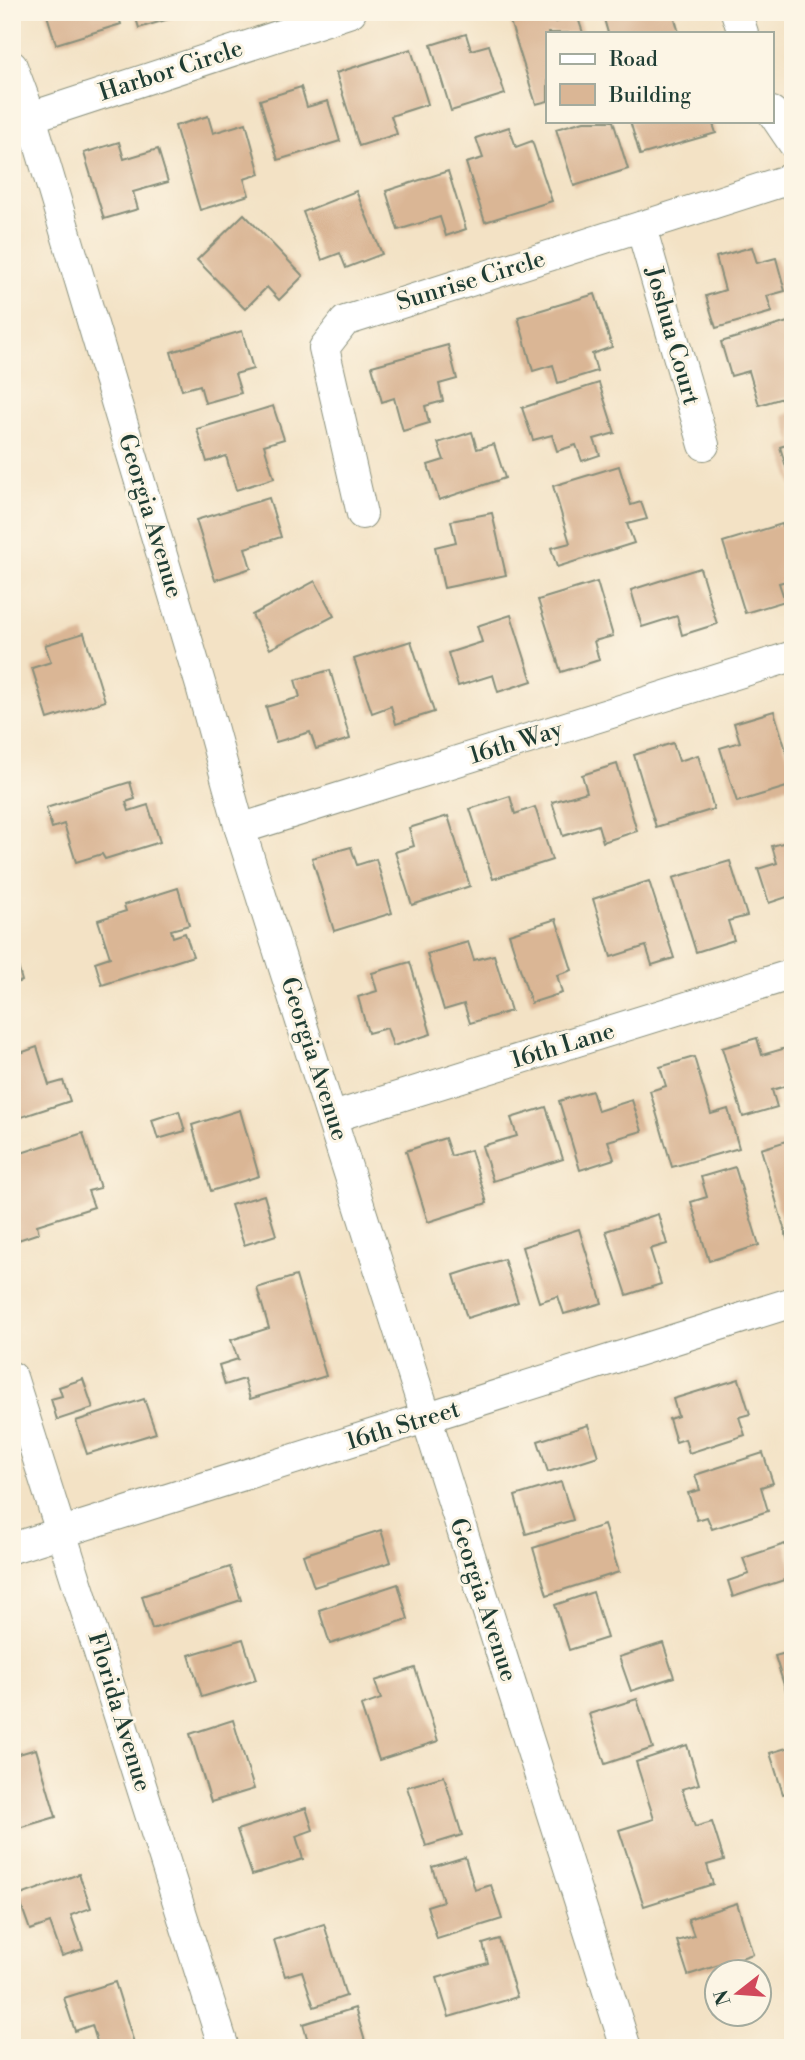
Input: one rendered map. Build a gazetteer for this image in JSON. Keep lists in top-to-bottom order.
{
  "streets": {
    "street": [
      "Harbor Circle",
      "Sunrise Circle",
      "Joshua Court",
      "Georgia Avenue",
      "16th Way",
      "16th Lane",
      "16th Street",
      "Florida Avenue"
    ]
  },
  "crossings": [
    ["Harbor Circle", "Georgia Avenue"],
    ["Sunrise Circle", "Joshua Court"],
    ["Georgia Avenue", "16th Way"],
    ["Georgia Avenue", "16th Lane"],
    ["Georgia Avenue", "16th Street"],
    ["16th Street", "Florida Avenue"]
  ],
  "legend": ["Road", "Building"],
  "north": "left"
}
